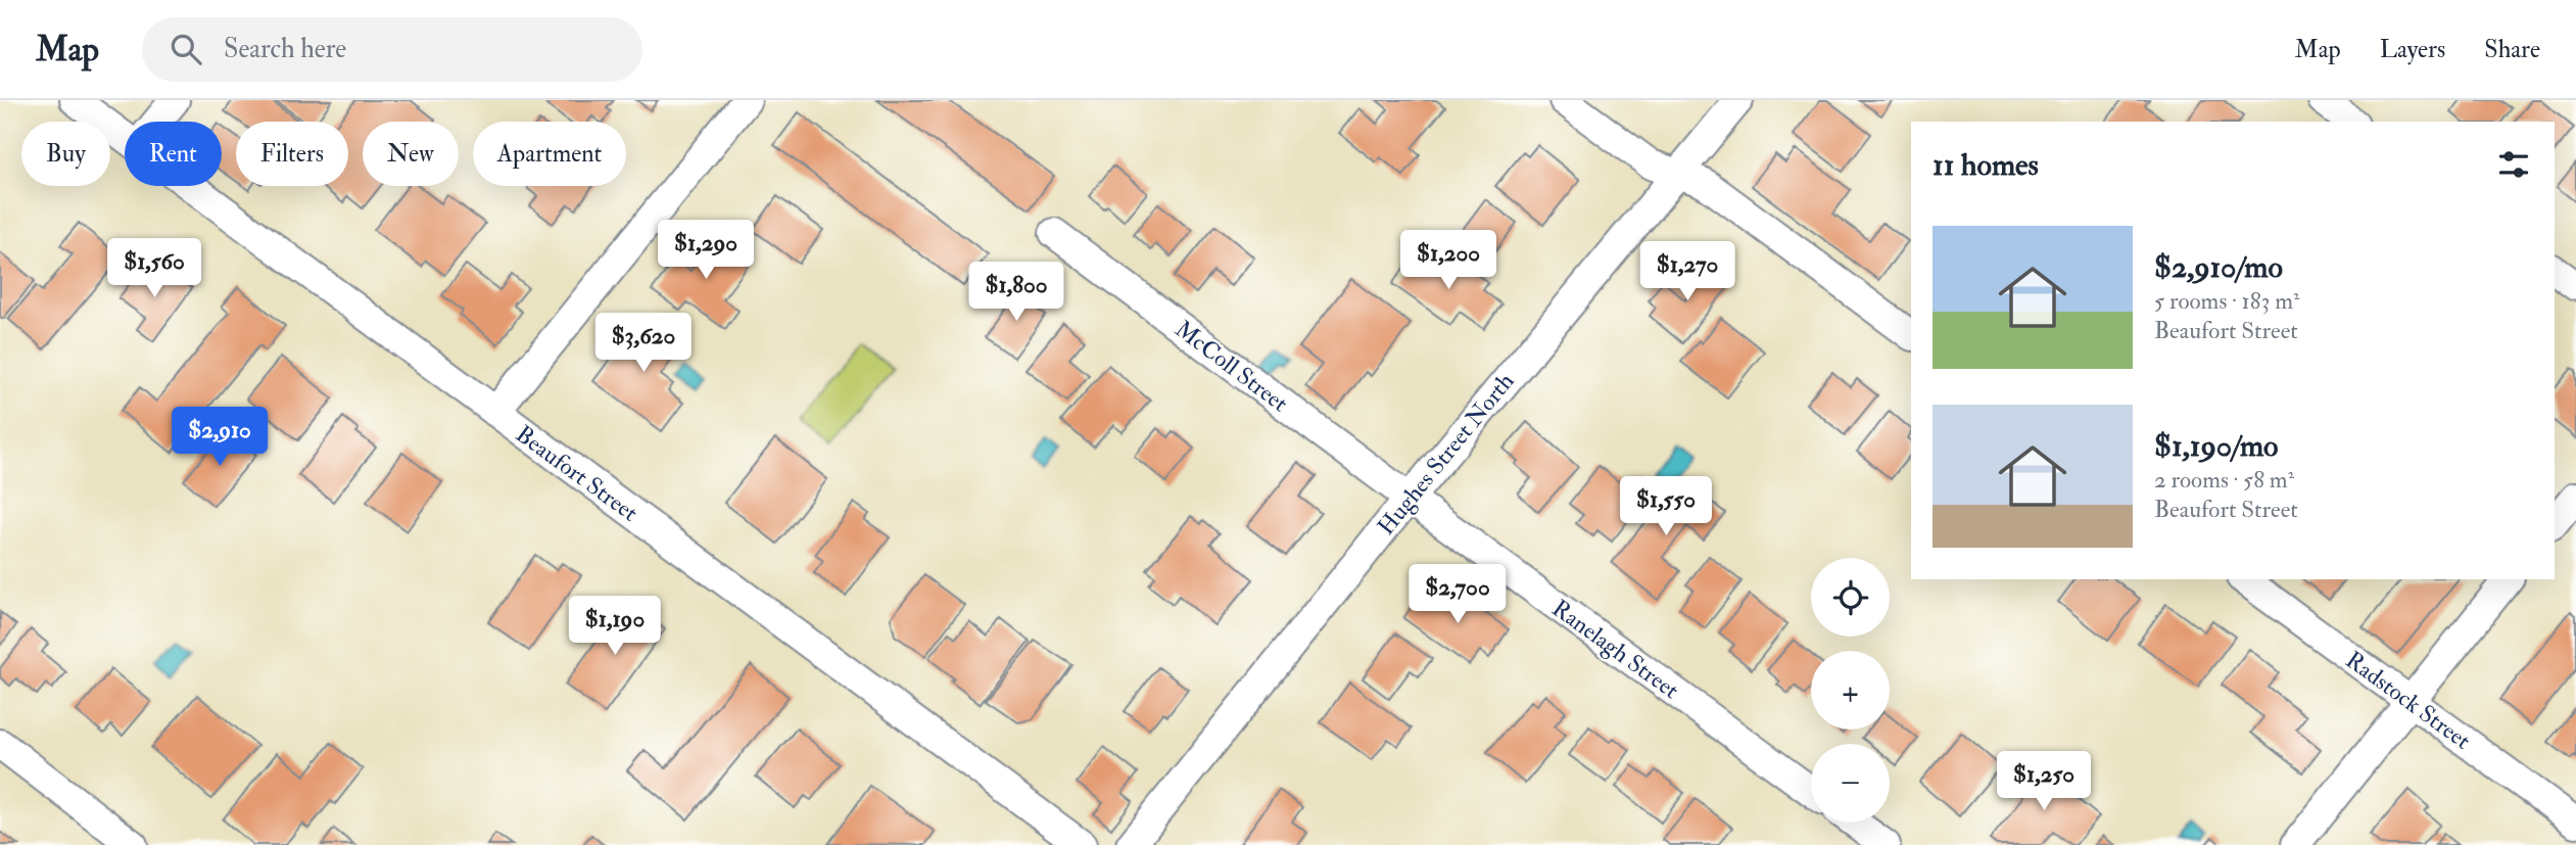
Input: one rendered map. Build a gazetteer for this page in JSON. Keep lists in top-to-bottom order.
{
  "streets": {
    "street": [
      "McColl Street",
      "Hughes Street North",
      "Beaufort Street",
      "Ranelagh Street",
      "Radstock Street"
    ]
  },
  "crossings": [
    ["McColl Street", "Hughes Street North"],
    ["McColl Street", "Ranelagh Street"],
    ["Hughes Street North", "Ranelagh Street"]
  ],
  "page": {
    "header": "Map",
    "search": "Search here",
    "nav": ["Map", "Layers", "Share"],
    "chip": [
      "Buy",
      "Rent",
      "Filters",
      "New",
      "Apartment"
    ],
    "heading": "11 homes",
    "list": [
      {
        "name": "$2,910/mo",
        "note": "5 rooms · 183 m² · Beaufort Street"
      },
      {
        "name": "$1,190/mo",
        "note": "2 rooms · 58 m² · Beaufort Street"
      }
    ],
    "price": [
      "$1,290",
      "$1,200",
      "$1,560",
      "$1,270",
      "$1,800",
      "$3,620",
      "$2,910",
      "$1,550",
      "$2,700",
      "$1,190",
      "$1,250"
    ],
    "map_buttons": ["+", "−"]
  }
}
